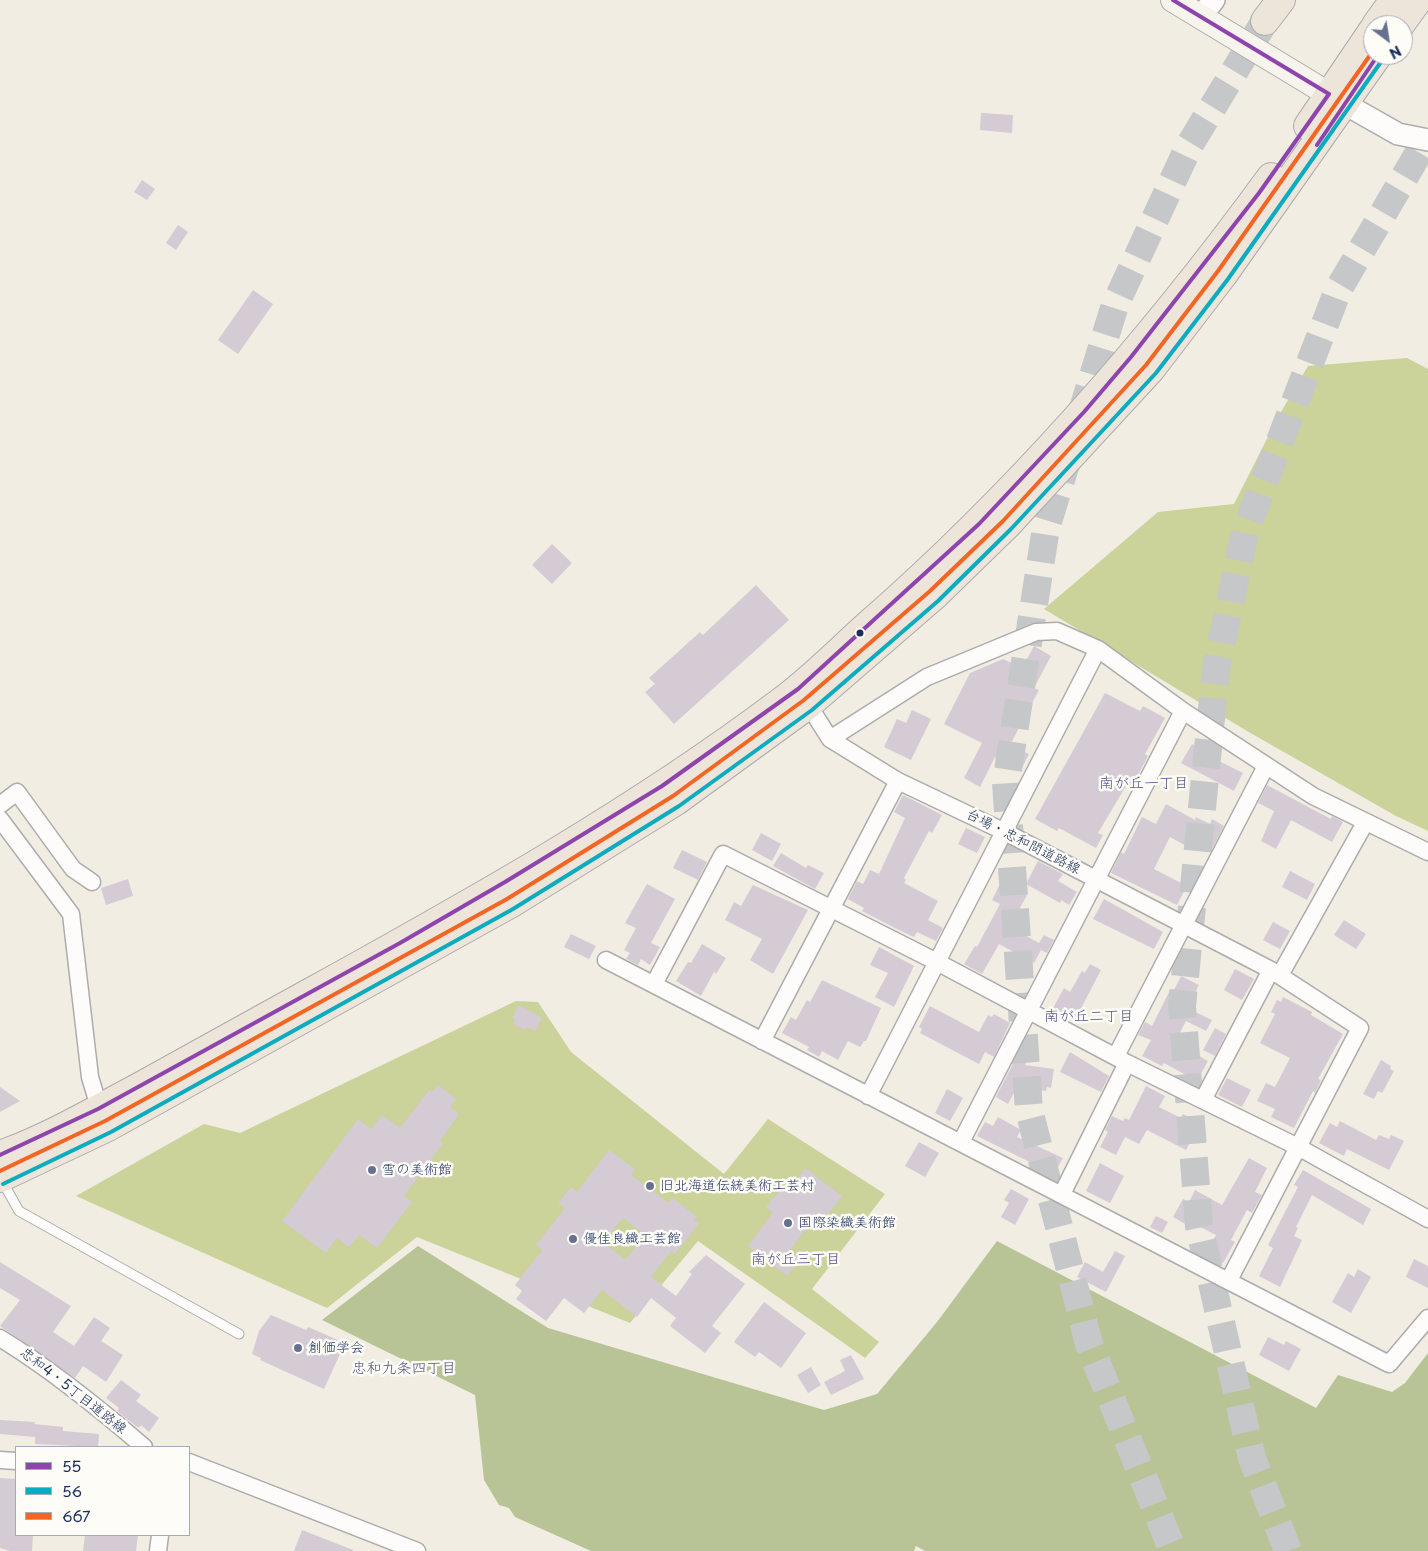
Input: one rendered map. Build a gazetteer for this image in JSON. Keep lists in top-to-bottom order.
{
  "streets": {
    "street": ["台場・忠和間道路線", "忠和4・5丁目道路線"]
  },
  "districts": [
    "南が丘一丁目",
    "南が丘二丁目",
    "南が丘三丁目",
    "忠和九条四丁目"
  ],
  "places": [
    "雪の美術館",
    "旧北海道伝統美術工芸村",
    "国際染織美術館",
    "優佳良織工芸館",
    "創価学会"
  ],
  "lines": ["transit line 55", "transit line 56", "transit line 667"],
  "legend": ["55", "56", "667"],
  "north": "bottom right"
}
